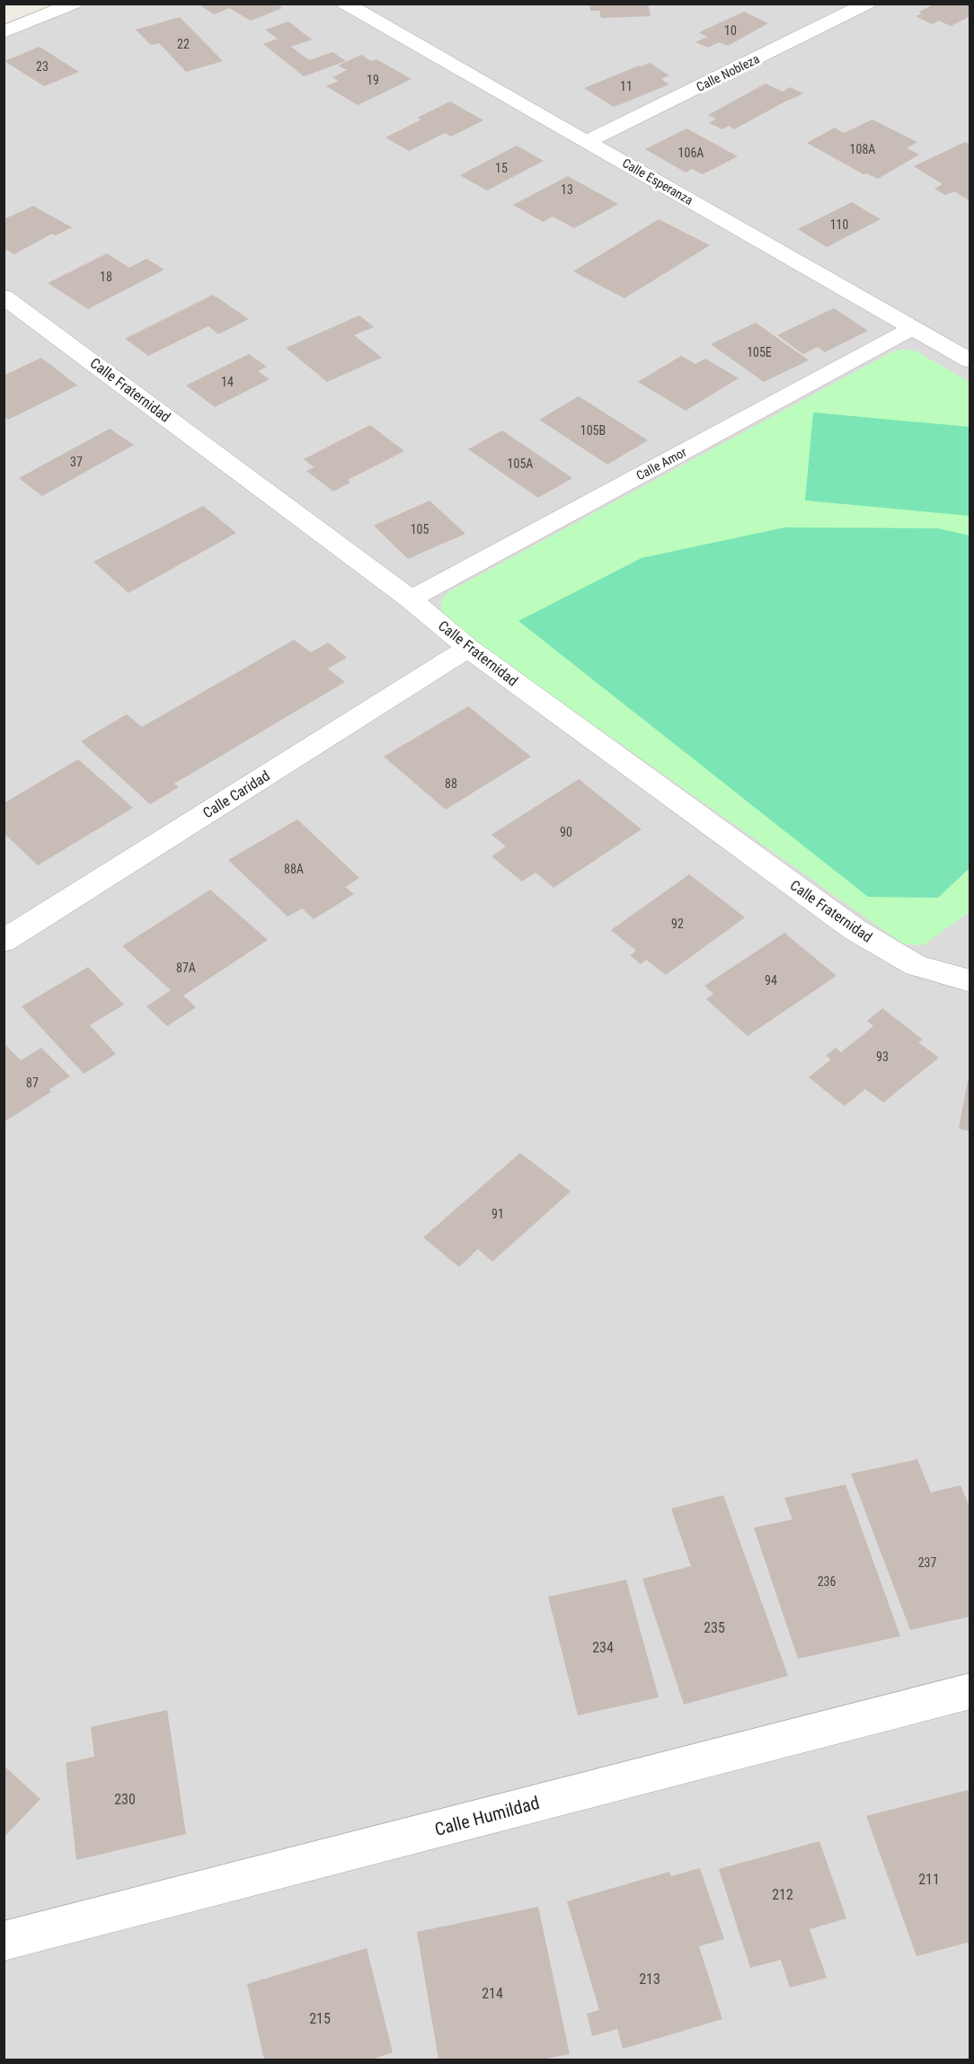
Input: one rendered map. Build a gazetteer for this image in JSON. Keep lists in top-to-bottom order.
{
  "streets": {
    "street": [
      "Calle Nobleza",
      "Calle Esperanza",
      "Calle Fraternidad",
      "Calle Amor",
      "Calle Caridad",
      "Calle Humildad"
    ]
  },
  "crossings": [
    ["Calle Nobleza", "Calle Esperanza"],
    ["Calle Esperanza", "Calle Amor"],
    ["Calle Fraternidad", "Calle Amor"],
    ["Calle Fraternidad", "Calle Caridad"]
  ],
  "house_numbers": [
    "10",
    "22",
    "23",
    "19",
    "11",
    "108A",
    "106A",
    "15",
    "13",
    "110",
    "18",
    "105E",
    "14",
    "105B",
    "37",
    "105A",
    "105",
    "88",
    "90",
    "88A",
    "92",
    "87A",
    "94",
    "93",
    "87",
    "91",
    "237",
    "236",
    "235",
    "234",
    "230",
    "211",
    "212",
    "213",
    "214",
    "215"
  ]
}
